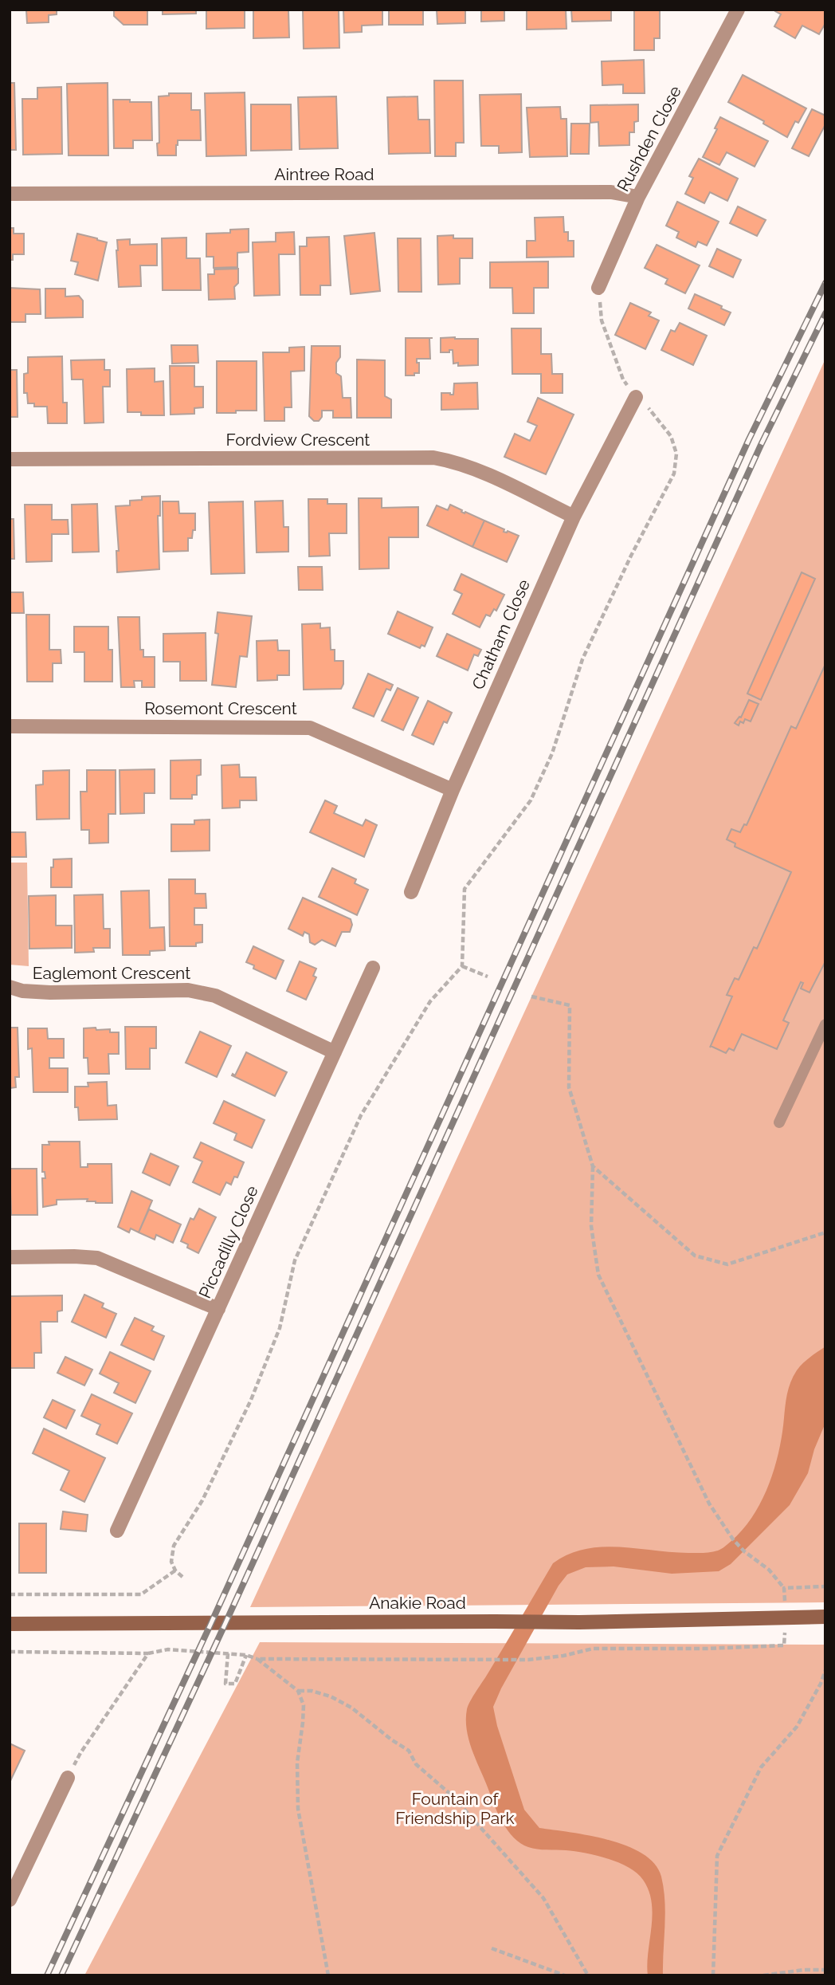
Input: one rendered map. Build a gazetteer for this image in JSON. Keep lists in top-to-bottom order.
{
  "streets": {
    "main road": ["Anakie Road"],
    "street": [
      "Rushden Close",
      "Aintree Road",
      "Fordview Crescent",
      "Chatham Close",
      "Rosemont Crescent",
      "Eaglemont Crescent",
      "Piccadilly Close"
    ]
  },
  "crossings": [
    ["Rushden Close", "Aintree Road"],
    ["Fordview Crescent", "Chatham Close"],
    ["Chatham Close", "Rosemont Crescent"],
    ["Eaglemont Crescent", "Piccadilly Close"]
  ],
  "parks": ["Fountain of Friendship Park"]
}
